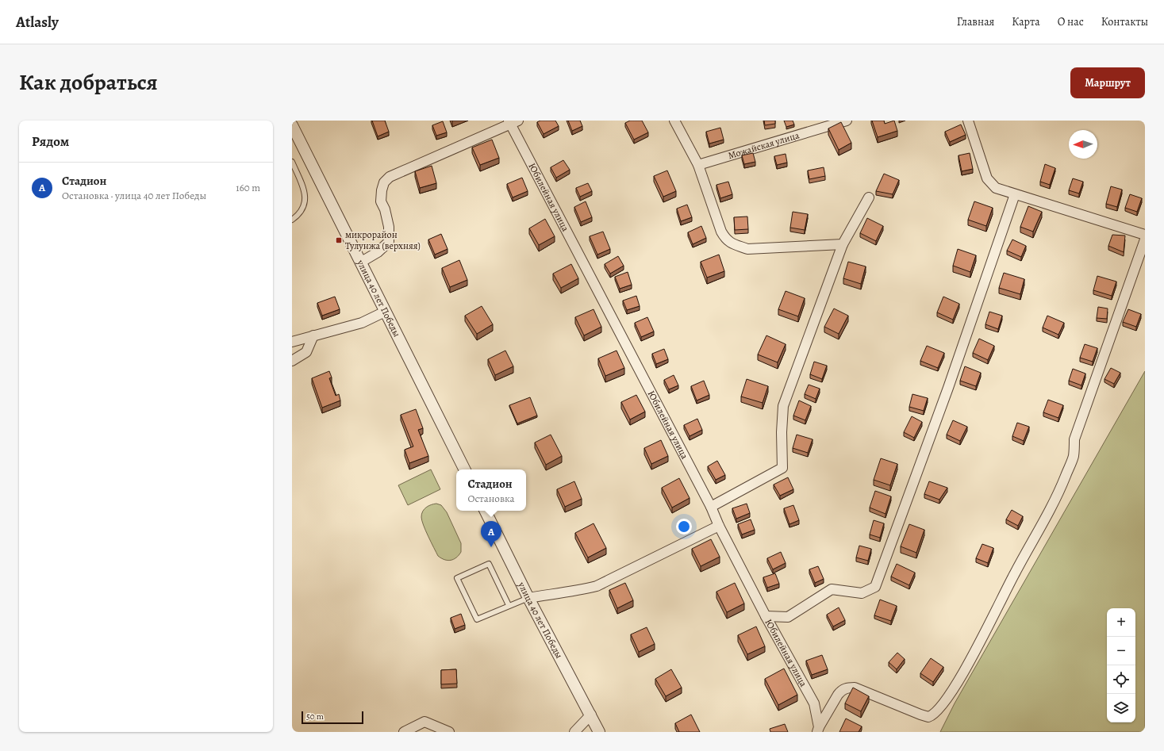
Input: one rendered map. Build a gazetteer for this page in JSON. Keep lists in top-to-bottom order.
{
  "streets": {
    "street": ["Можайская улица", "Юбилейная улица", "улица 40 лет Победы"]
  },
  "places": {
    "transit": ["микрорайон Тулунжа (верхняя)"]
  },
  "scale_bar": "50 m",
  "north": "left",
  "page": {
    "header": "Atlasly",
    "nav": [
      "Главная",
      "Карта",
      "О нас",
      "Контакты"
    ],
    "title": "Как добраться",
    "buttons": "Маршрут",
    "heading": "Рядом",
    "list": [
      {
        "mark": "A",
        "name": "Стадион",
        "note": "Остановка · улица 40 лет Победы",
        "value": "160 m"
      }
    ],
    "popup": ["Стадион", "Остановка"],
    "pins": "A",
    "map_buttons": ["+", "−"],
    "scale": "50 m"
  }
}
